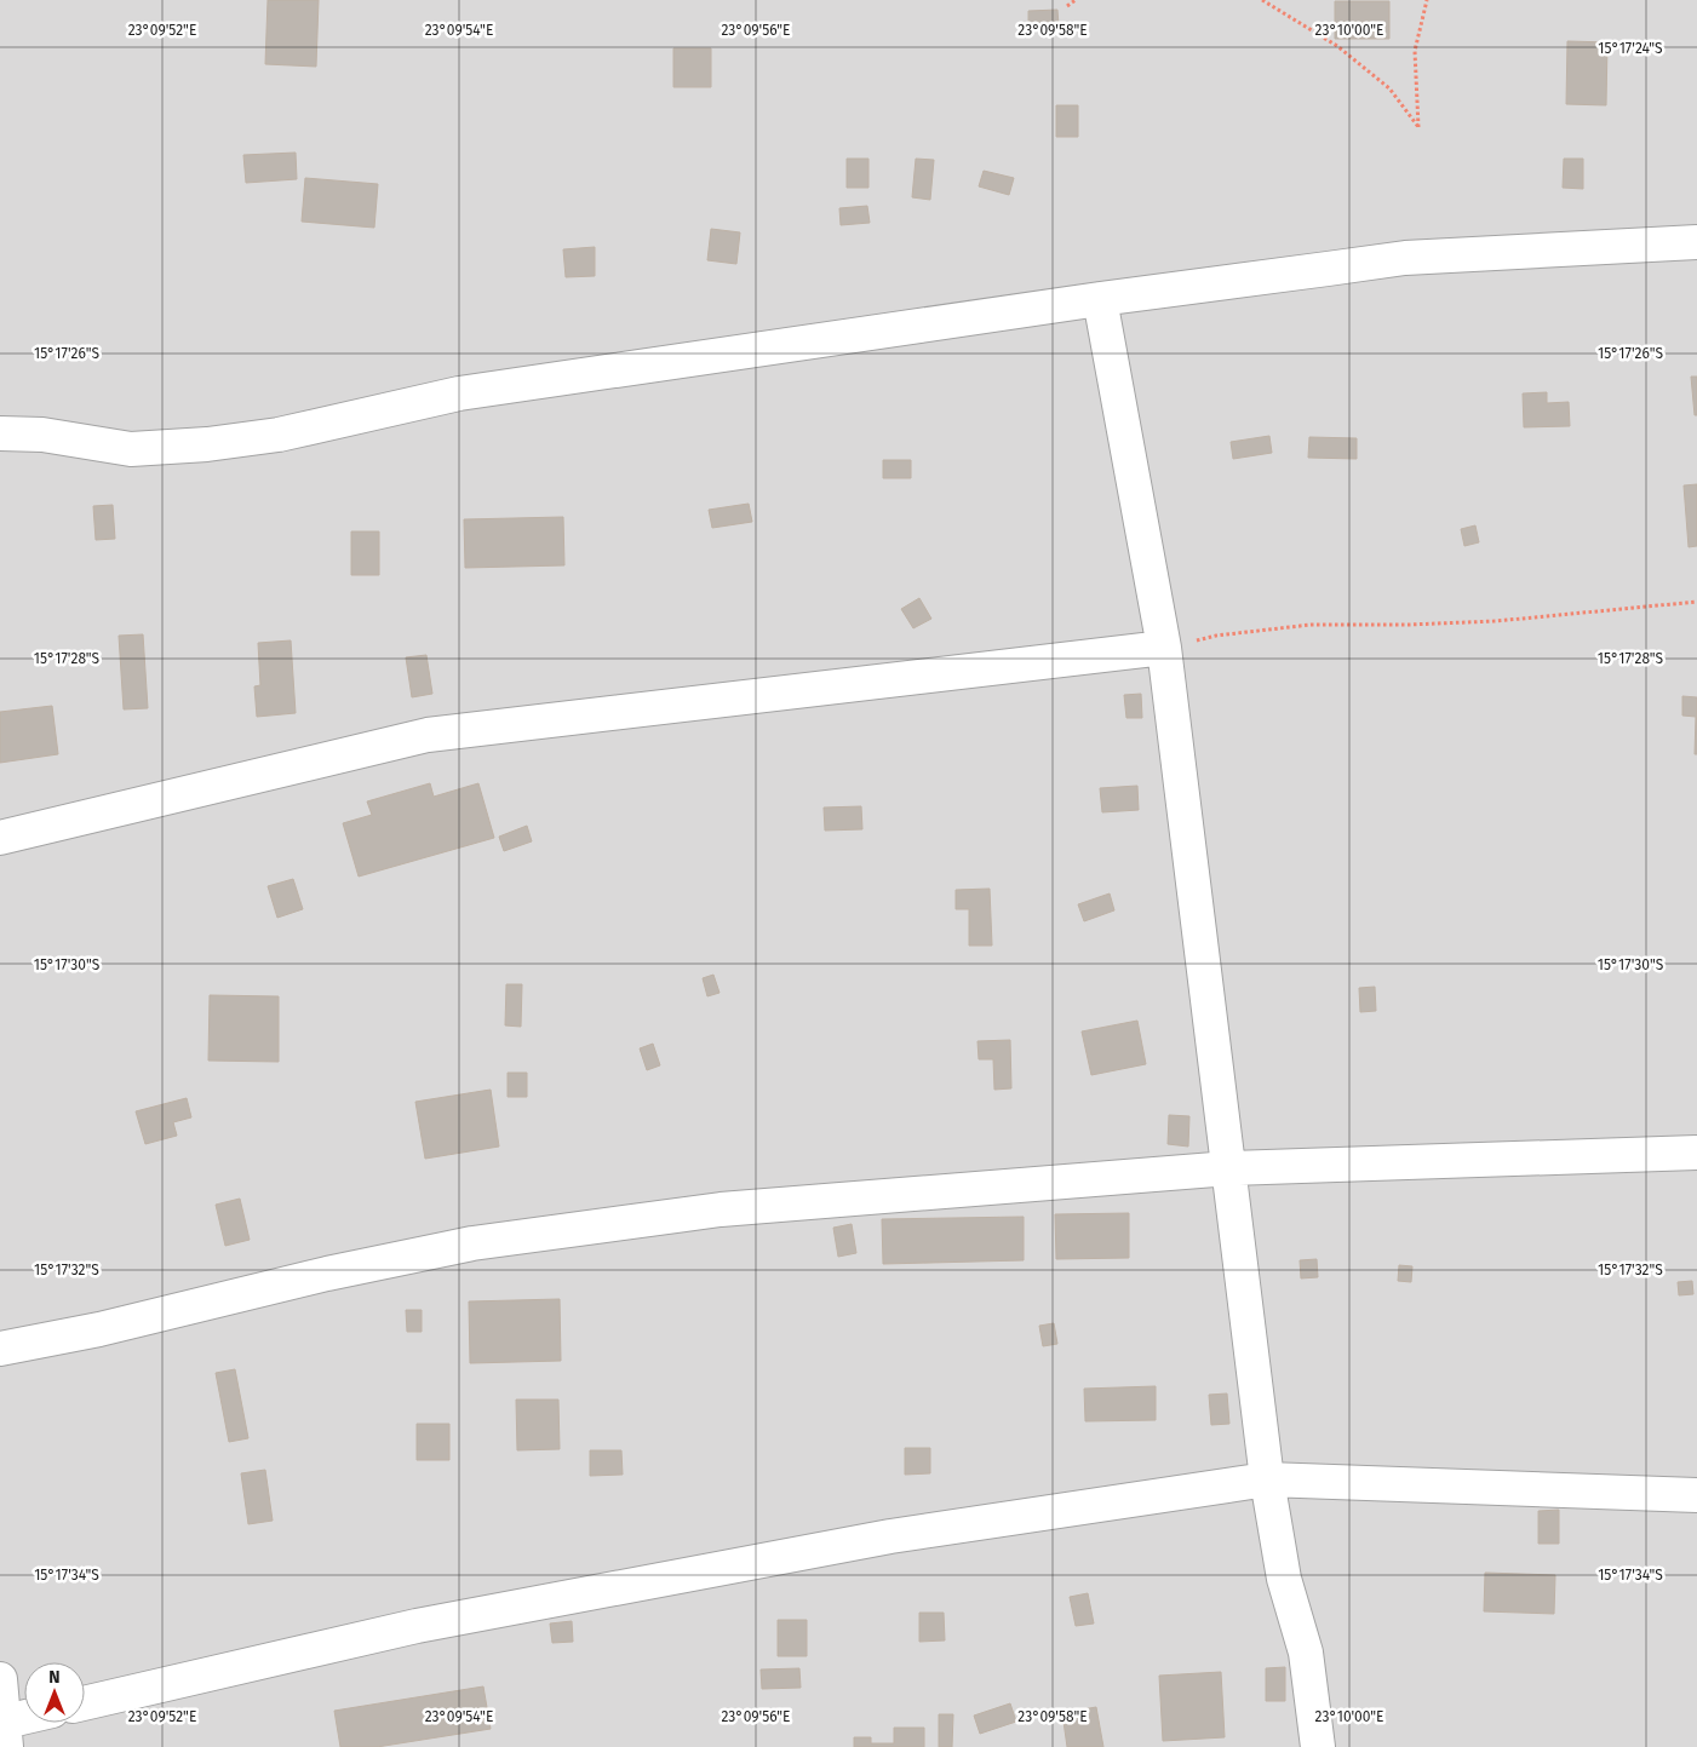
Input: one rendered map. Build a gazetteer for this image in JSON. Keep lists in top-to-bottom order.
{
  "north": "top",
  "coordinates": [
    "23°09'52\"E",
    "23°09'54\"E",
    "23°09'56\"E",
    "23°09'58\"E",
    "23°10'00\"E",
    "15°17'24\"S",
    "15°17'26\"S",
    "15°17'28\"S",
    "15°17'30\"S",
    "15°17'32\"S",
    "15°17'34\"S"
  ]
}
